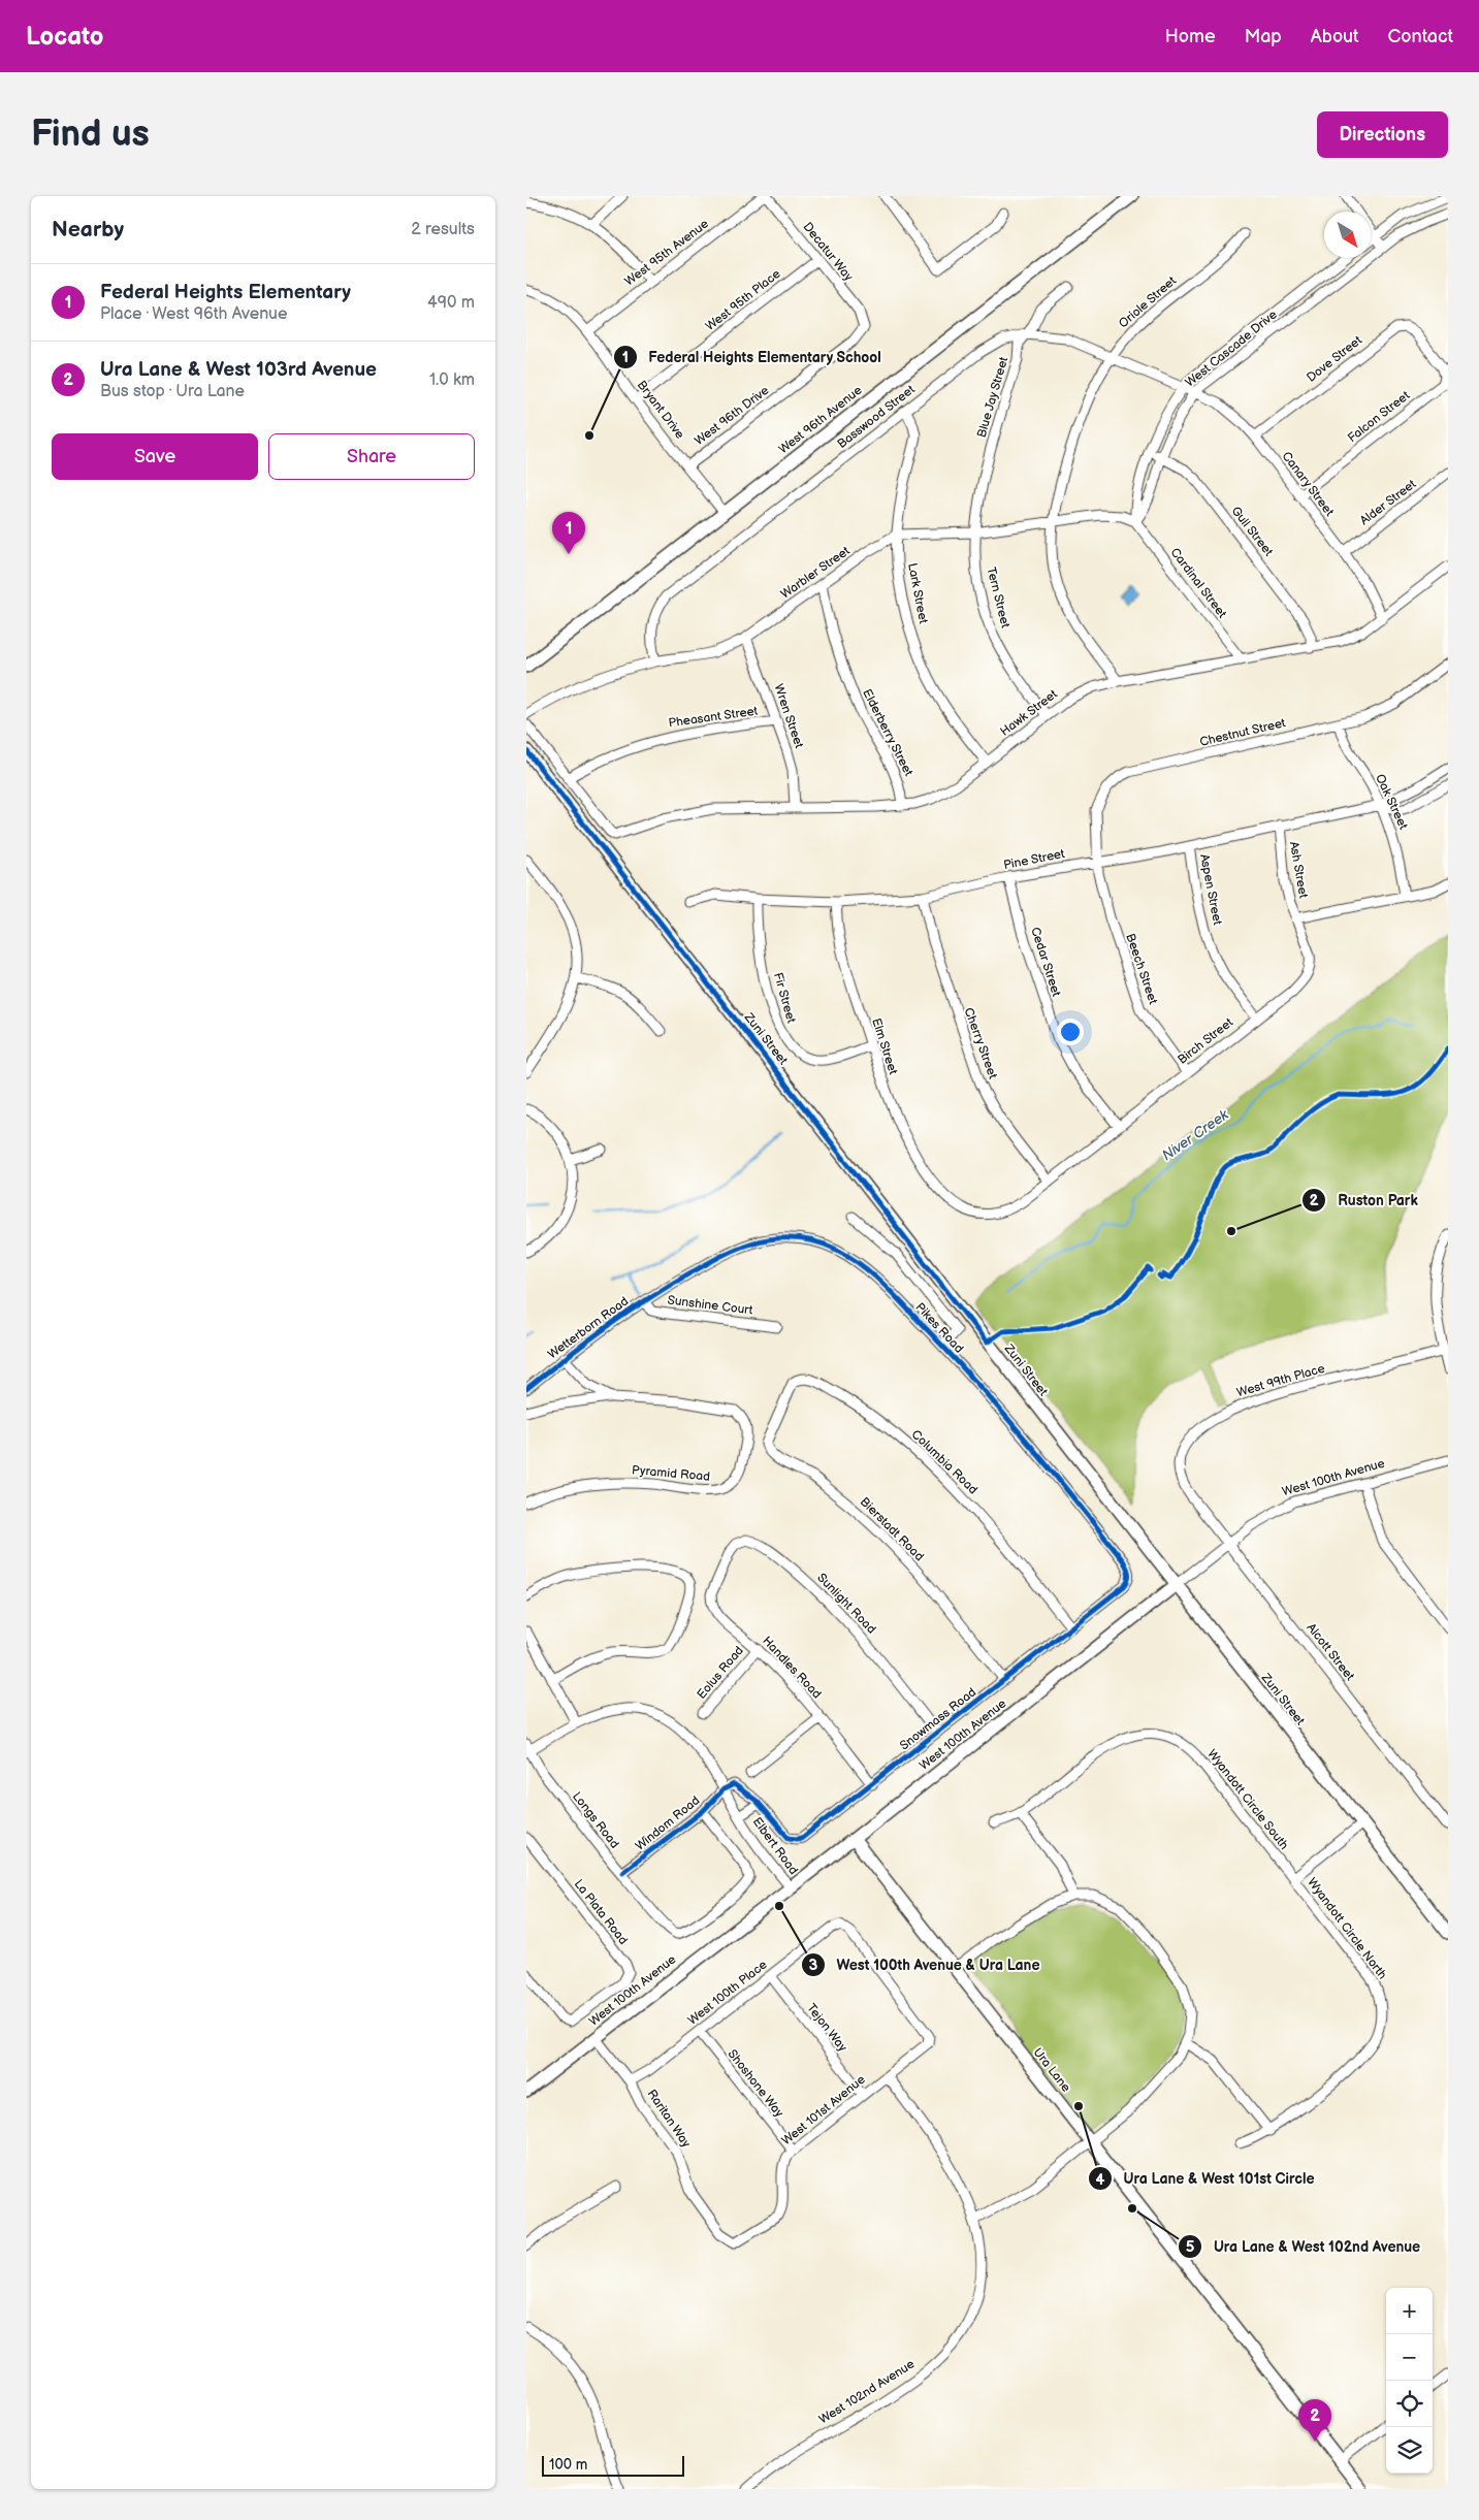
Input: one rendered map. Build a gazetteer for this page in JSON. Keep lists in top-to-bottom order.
{
  "streets": {
    "street": [
      "Decatur Way",
      "West 95th Avenue",
      "West 95th Place",
      "Oriole Street",
      "West Cascade Drive",
      "Dove Street",
      "Blue Jay Street",
      "Bryant Drive",
      "West 96th Drive",
      "Basswood Street",
      "Falcon Street",
      "West 96th Avenue",
      "Canary Street",
      "Alder Street",
      "Gull Street",
      "Warbler Street",
      "Cardinal Street",
      "Lark Street",
      "Tern Street",
      "Hawk Street",
      "Wren Street",
      "Pheasant Street",
      "Elderberry Street",
      "Chestnut Street",
      "Oak Street",
      "Pine Street",
      "Ash Street",
      "Aspen Street",
      "Cedar Street",
      "Beech Street",
      "Fir Street",
      "Zuni Street",
      "Birch Street",
      "Cherry Street",
      "Elm Street",
      "Sunshine Court",
      "Wetterborn Road",
      "Pikes Road",
      "West 99th Place",
      "Columbia Road",
      "Pyramid Road",
      "West 100th Avenue",
      "Bierstadt Road",
      "Sunlight Road",
      "Alcott Street",
      "Handles Road",
      "Eolus Road",
      "Snowmass Road",
      "Wyandott Circle South",
      "Longs Road",
      "Windom Road",
      "Elbert Road",
      "La Plata Road",
      "Wyandott Circle North",
      "West 100th Place",
      "Tejon Way",
      "Ura Lane",
      "Shoshone Way",
      "West 101st Avenue",
      "Raritan Way",
      "West 102nd Avenue"
    ]
  },
  "crossings": [
    ["Decatur Way", "West 95th Avenue"],
    ["Decatur Way", "West 95th Place"],
    ["Decatur Way", "West 96th Drive"],
    ["West 95th Avenue", "Bryant Drive"],
    ["West 95th Place", "Bryant Drive"],
    ["Oriole Street", "Basswood Street"],
    ["Oriole Street", "Warbler Street"],
    ["Oriole Street", "Hawk Street"],
    ["West Cascade Drive", "Basswood Street"],
    ["West Cascade Drive", "Canary Street"],
    ["West Cascade Drive", "Gull Street"],
    ["West Cascade Drive", "Warbler Street"],
    ["West Cascade Drive", "Cardinal Street"],
    ["Dove Street", "Falcon Street"],
    ["Dove Street", "Canary Street"],
    ["Blue Jay Street", "Basswood Street"],
    ["Blue Jay Street", "Warbler Street"],
    ["Blue Jay Street", "Tern Street"],
    ["Bryant Drive", "West 96th Drive"],
    ["Bryant Drive", "West 96th Avenue"],
    ["Basswood Street", "Canary Street"],
    ["Basswood Street", "Warbler Street"],
    ["Basswood Street", "Lark Street"],
    ["Falcon Street", "Canary Street"],
    ["Canary Street", "Alder Street"],
    ["Canary Street", "Hawk Street"],
    ["Gull Street", "Hawk Street"],
    ["Warbler Street", "Cardinal Street"],
    ["Warbler Street", "Lark Street"],
    ["Warbler Street", "Tern Street"],
    ["Warbler Street", "Wren Street"],
    ["Warbler Street", "Elderberry Street"],
    ["Cardinal Street", "Hawk Street"],
    ["Lark Street", "Hawk Street"],
    ["Tern Street", "Hawk Street"],
    ["Hawk Street", "Wren Street"],
    ["Hawk Street", "Pheasant Street"],
    ["Hawk Street", "Elderberry Street"],
    ["Wren Street", "Pheasant Street"],
    ["Chestnut Street", "Oak Street"],
    ["Chestnut Street", "Pine Street"],
    ["Chestnut Street", "Beech Street"],
    ["Oak Street", "Pine Street"],
    ["Pine Street", "Ash Street"],
    ["Pine Street", "Aspen Street"],
    ["Pine Street", "Cedar Street"],
    ["Pine Street", "Beech Street"],
    ["Pine Street", "Fir Street"],
    ["Pine Street", "Cherry Street"],
    ["Pine Street", "Elm Street"],
    ["Ash Street", "Birch Street"],
    ["Aspen Street", "Birch Street"],
    ["Cedar Street", "Birch Street"],
    ["Beech Street", "Birch Street"],
    ["Fir Street", "Elm Street"],
    ["Zuni Street", "West 100th Avenue"],
    ["Birch Street", "Cherry Street"],
    ["Birch Street", "Elm Street"],
    ["Sunshine Court", "Wetterborn Road"],
    ["Wetterborn Road", "Pikes Road"],
    ["Wetterborn Road", "Pyramid Road"],
    ["Pikes Road", "Snowmass Road"],
    ["West 99th Place", "Alcott Street"],
    ["Columbia Road", "Bierstadt Road"],
    ["Columbia Road", "Snowmass Road"],
    ["West 100th Avenue", "Alcott Street"],
    ["West 100th Avenue", "Elbert Road"],
    ["West 100th Avenue", "Ura Lane"],
    ["West 100th Avenue", "Raritan Way"],
    ["Bierstadt Road", "Snowmass Road"],
    ["Sunlight Road", "Handles Road"],
    ["Sunlight Road", "Snowmass Road"],
    ["Handles Road", "Eolus Road"],
    ["Handles Road", "Snowmass Road"],
    ["Snowmass Road", "Windom Road"],
    ["Snowmass Road", "Elbert Road"],
    ["Wyandott Circle South", "Wyandott Circle North"],
    ["Longs Road", "Windom Road"],
    ["Longs Road", "Elbert Road"],
    ["Windom Road", "Elbert Road"],
    ["West 100th Place", "Tejon Way"],
    ["West 100th Place", "Shoshone Way"],
    ["West 100th Place", "West 101st Avenue"],
    ["West 100th Place", "Raritan Way"],
    ["Tejon Way", "West 101st Avenue"],
    ["Shoshone Way", "West 101st Avenue"],
    ["West 101st Avenue", "Raritan Way"],
    ["West 101st Avenue", "West 102nd Avenue"]
  ],
  "water": ["Niver Creek"],
  "places": [
    "Federal Heights Elementary School",
    "Ruston Park",
    "West 100th Avenue & Ura Lane",
    "Ura Lane & West 101st Circle",
    "Ura Lane & West 102nd Avenue"
  ],
  "scale_bar": "100 m",
  "north": "bottom right",
  "page": {
    "header": "Locato",
    "nav": [
      "Home",
      "Map",
      "About",
      "Contact"
    ],
    "buttons": [
      "Directions",
      ["Save", "Share"]
    ],
    "title": "Find us",
    "heading": ["Nearby", "2 results"],
    "list": [
      {
        "mark": "1",
        "name": "Federal Heights Elementary",
        "note": "Place · West 96th Avenue",
        "value": "490 m"
      },
      {
        "mark": "2",
        "name": "Ura Lane & West 103rd Avenue",
        "note": "Bus stop · Ura Lane",
        "value": "1.0 km"
      }
    ],
    "pins": ["1", "2"],
    "map_buttons": ["+", "−"],
    "scale": "100 m"
  }
}
